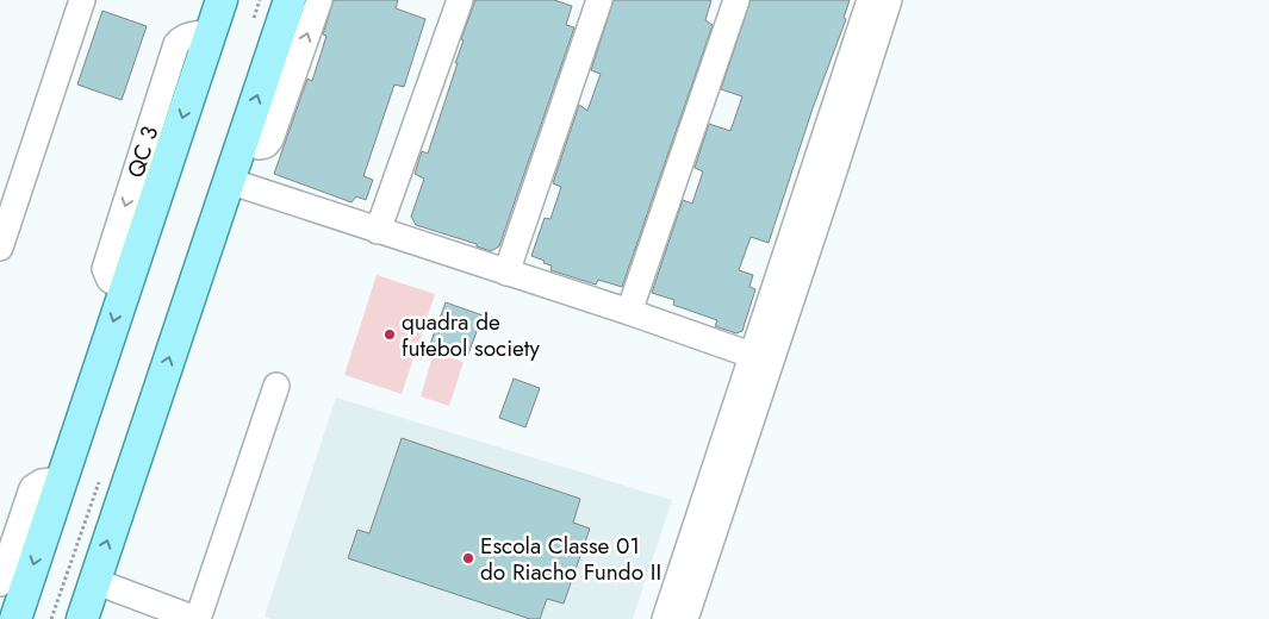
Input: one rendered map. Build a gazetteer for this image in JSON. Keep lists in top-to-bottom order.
{
  "places": ["quadra de futebol society", "Escola Classe 01 do Riacho Fundo II"]
}
